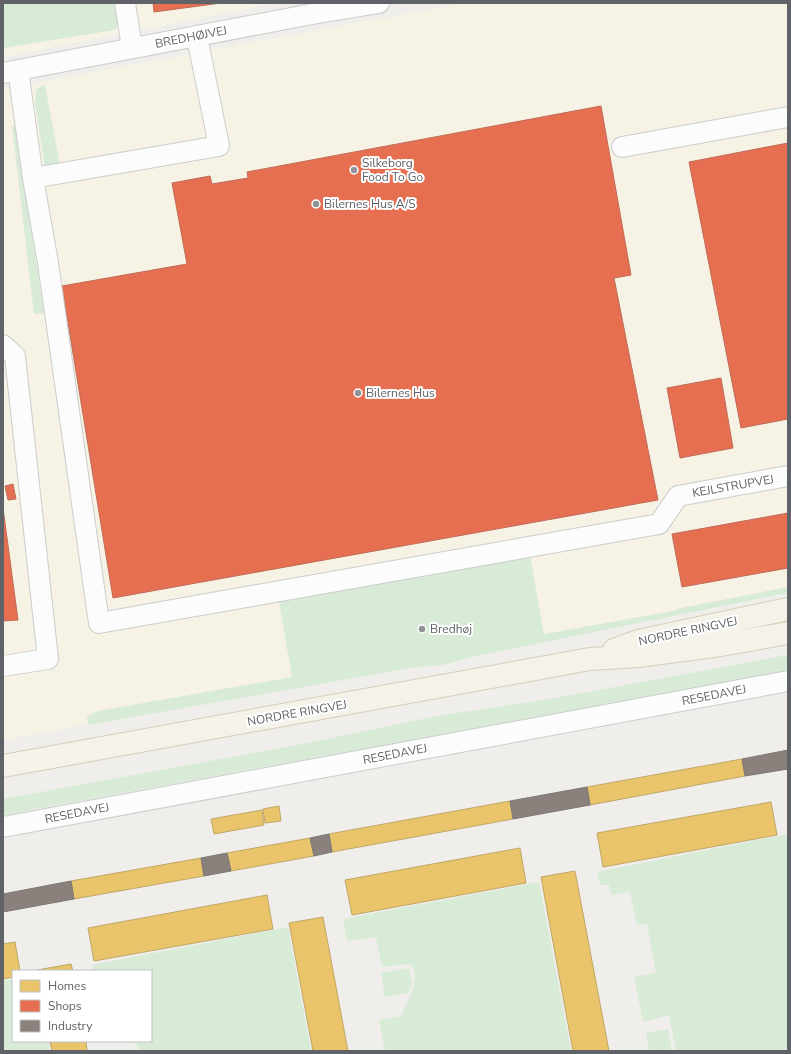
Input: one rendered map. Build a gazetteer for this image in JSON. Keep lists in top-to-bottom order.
{
  "streets": {
    "main road": ["NORDRE RINGVEJ"],
    "street": ["BREDHØJVEJ", "KEJLSTRUPVEJ", "RESEDAVEJ"]
  },
  "places": [
    "Silkeborg Food To Go",
    "Bilernes Hus A/S",
    "Bilernes Hus",
    "Bredhøj"
  ],
  "legend": ["Homes", "Shops", "Industry"]
}
